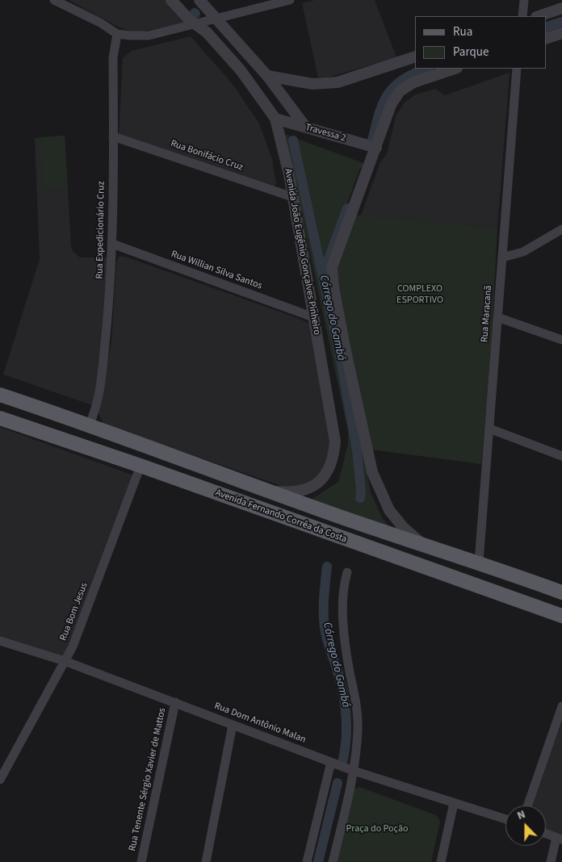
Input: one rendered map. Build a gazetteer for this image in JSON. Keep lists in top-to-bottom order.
{
  "streets": {
    "main road": ["Avenida Fernando Corrêa da Costa"],
    "street": [
      "Travessa 2",
      "Rua Bonifácio Cruz",
      "Rua Expedicionário Cruz",
      "Avenida João Eugênio Gonçalves Pinheiro",
      "Rua Willian Silva Santos",
      "Rua Maracanã",
      "Rua Bom Jesus",
      "Rua Dom Antônio Malan",
      "Rua Tenente Sérgio Xavier de Mattos"
    ]
  },
  "crossings": [
    ["Travessa 2", "Avenida João Eugênio Gonçalves Pinheiro"],
    ["Rua Bonifácio Cruz", "Rua Expedicionário Cruz"],
    ["Rua Bonifácio Cruz", "Avenida João Eugênio Gonçalves Pinheiro"],
    ["Rua Expedicionário Cruz", "Rua Willian Silva Santos"],
    ["Rua Expedicionário Cruz", "Avenida Fernando Corrêa da Costa"],
    ["Avenida João Eugênio Gonçalves Pinheiro", "Rua Willian Silva Santos"],
    ["Avenida João Eugênio Gonçalves Pinheiro", "Avenida Fernando Corrêa da Costa"],
    ["Rua Maracanã", "Avenida Fernando Corrêa da Costa"],
    ["Avenida Fernando Corrêa da Costa", "Rua Bom Jesus"],
    ["Rua Bom Jesus", "Rua Dom Antônio Malan"],
    ["Rua Dom Antônio Malan", "Rua Tenente Sérgio Xavier de Mattos"]
  ],
  "water": ["Córrego do Gambá"],
  "parks": ["COMPLEXO ESPORTIVO", "Praça do Poção"],
  "legend": ["Rua", "Parque"],
  "north": "top"
}
